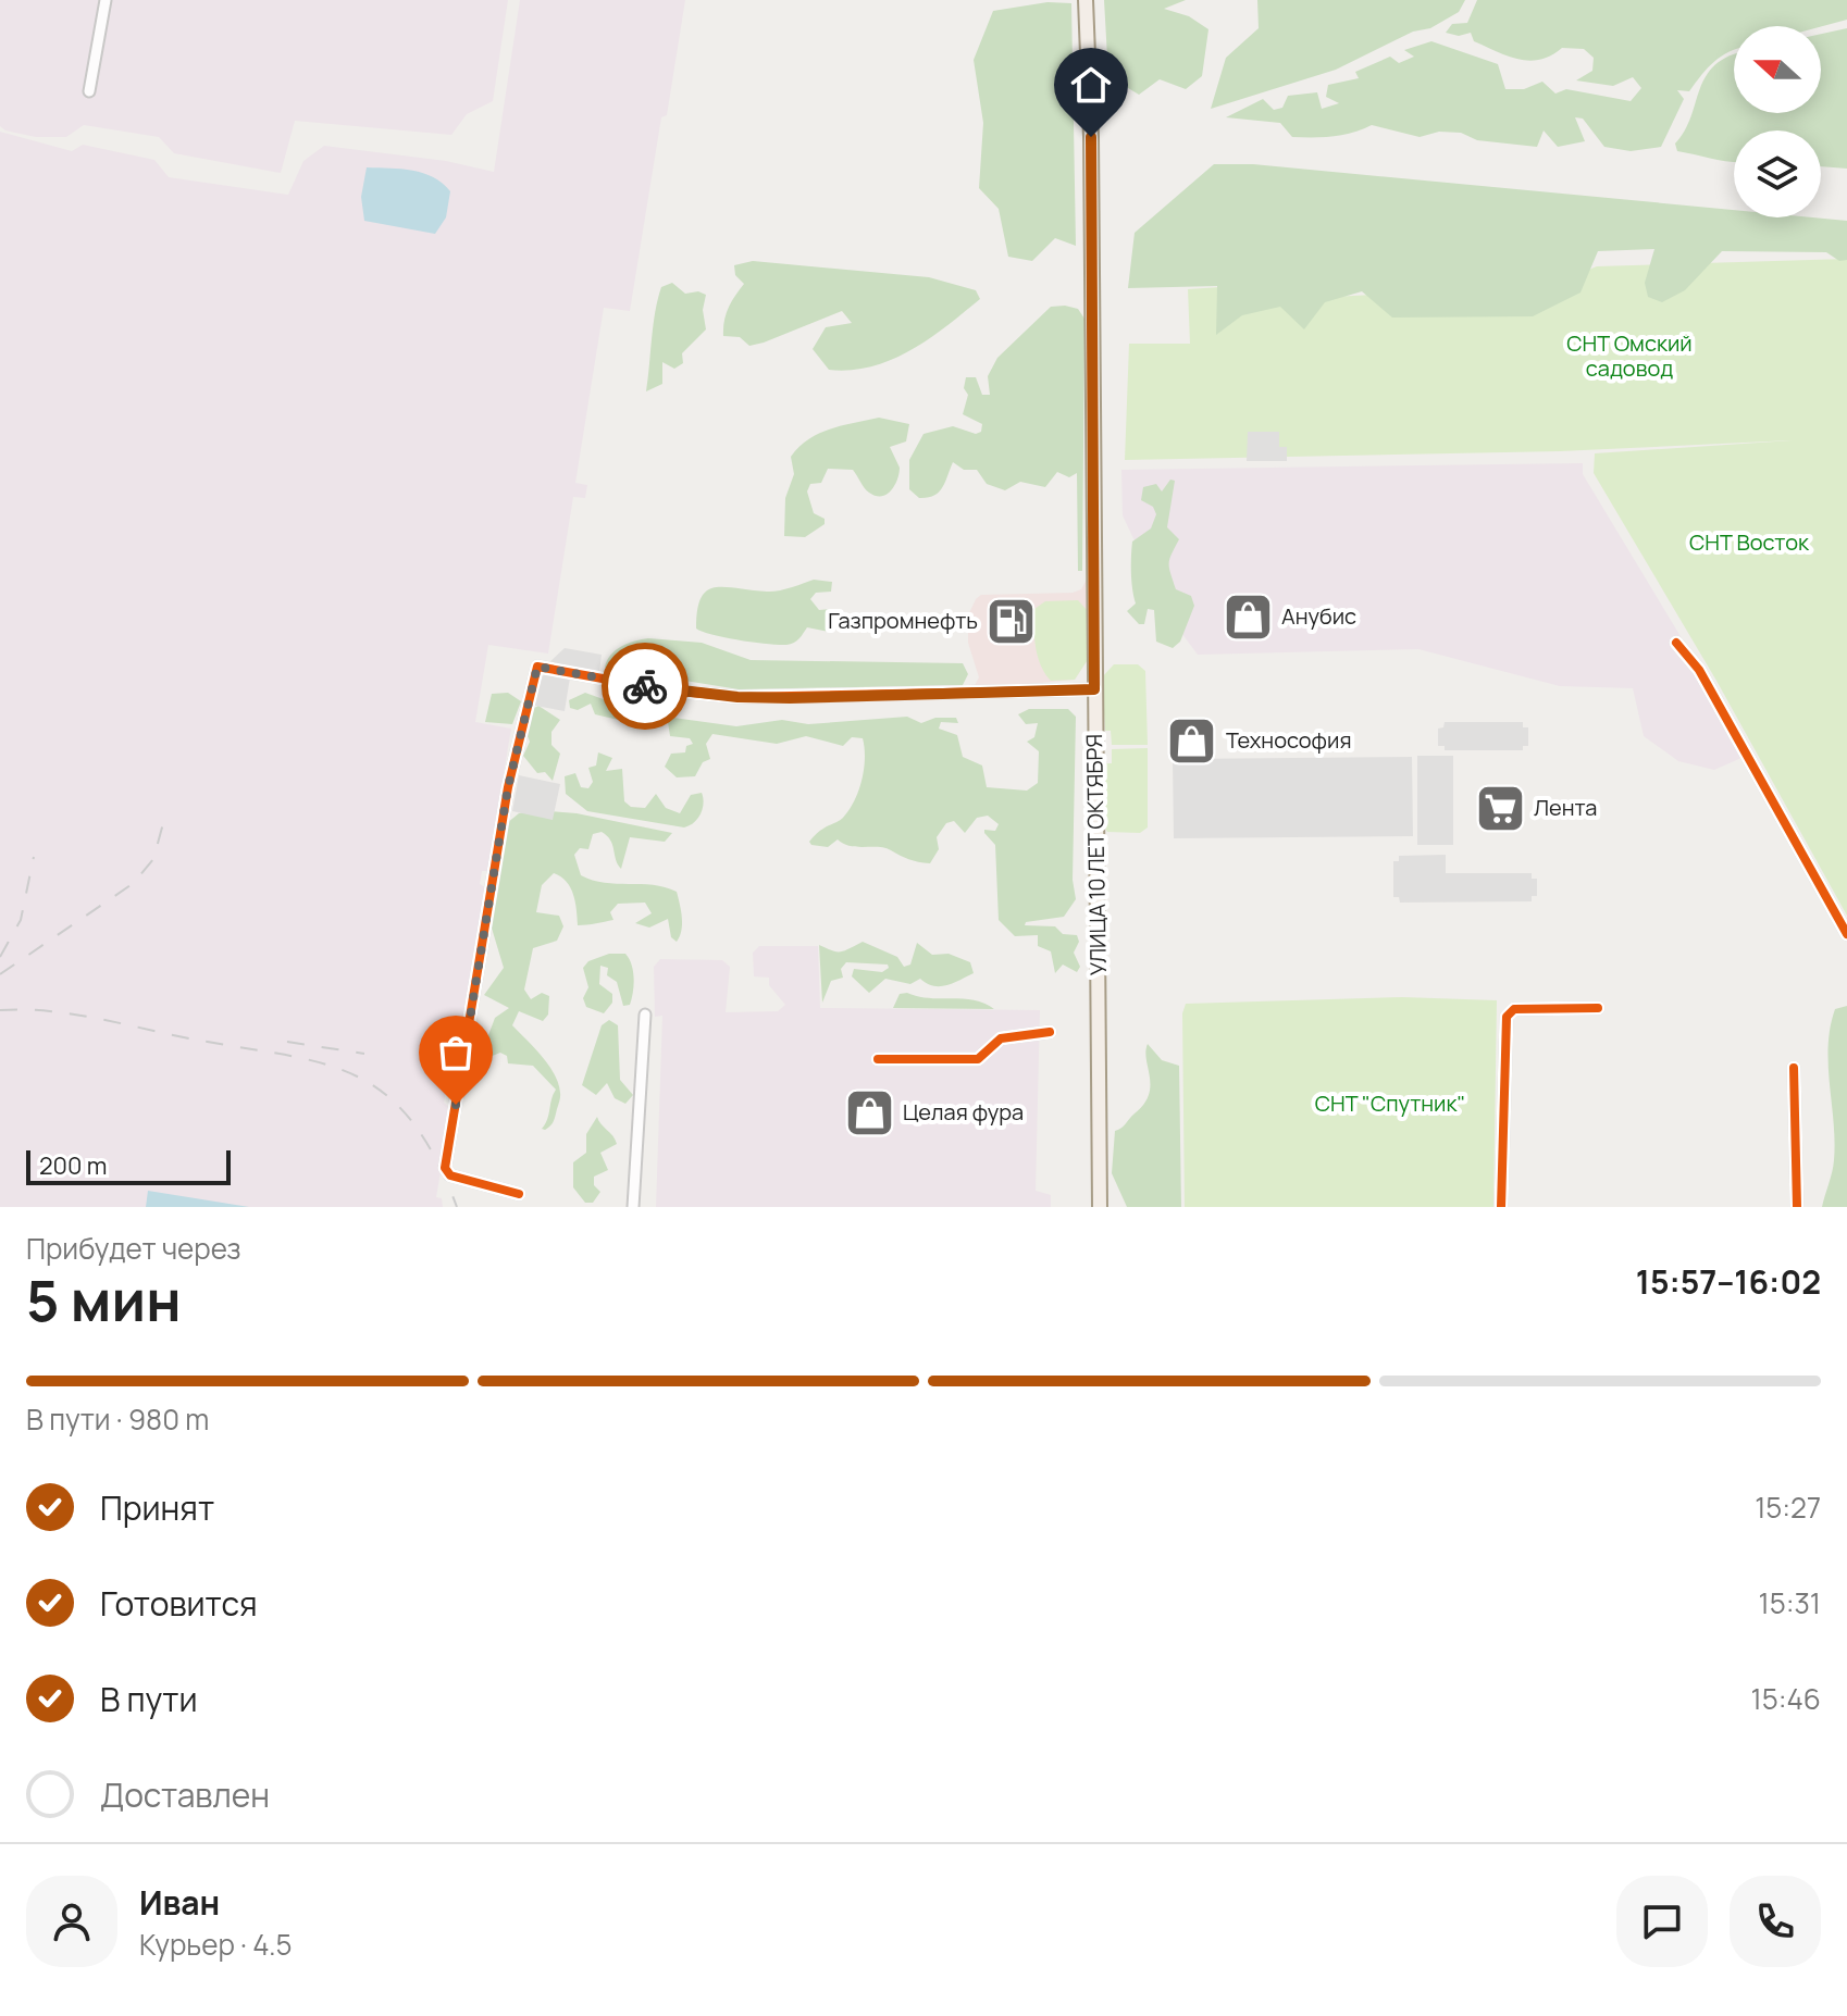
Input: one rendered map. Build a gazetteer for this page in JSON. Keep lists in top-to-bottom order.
{
  "streets": {
    "main road": ["УЛИЦА 10 ЛЕТ ОКТЯБРЯ"]
  },
  "parks": ["СНТ Омский садовод", "СНТ Восток", "СНТ \"Спутник\""],
  "places": {
    "shop": ["Анубис", "Технософия", "Целая фура"],
    "fuel station": ["Газпромнефть"],
    "supermarket": ["Лента"]
  },
  "scale_bar": "200 m",
  "north": "left",
  "page": {
    "scale": "200 m",
    "heading": ["5 мин", "Прибудет через", "15:57–16:02"],
    "panel": ["Иван", "Курьер · 4.5"],
    "bar": "В пути · 980 m",
    "list": [
      ["Принят", "15:27"],
      ["Готовится", "15:31"],
      ["В пути", "15:46"],
      "Доставлен"
    ]
  }
}
